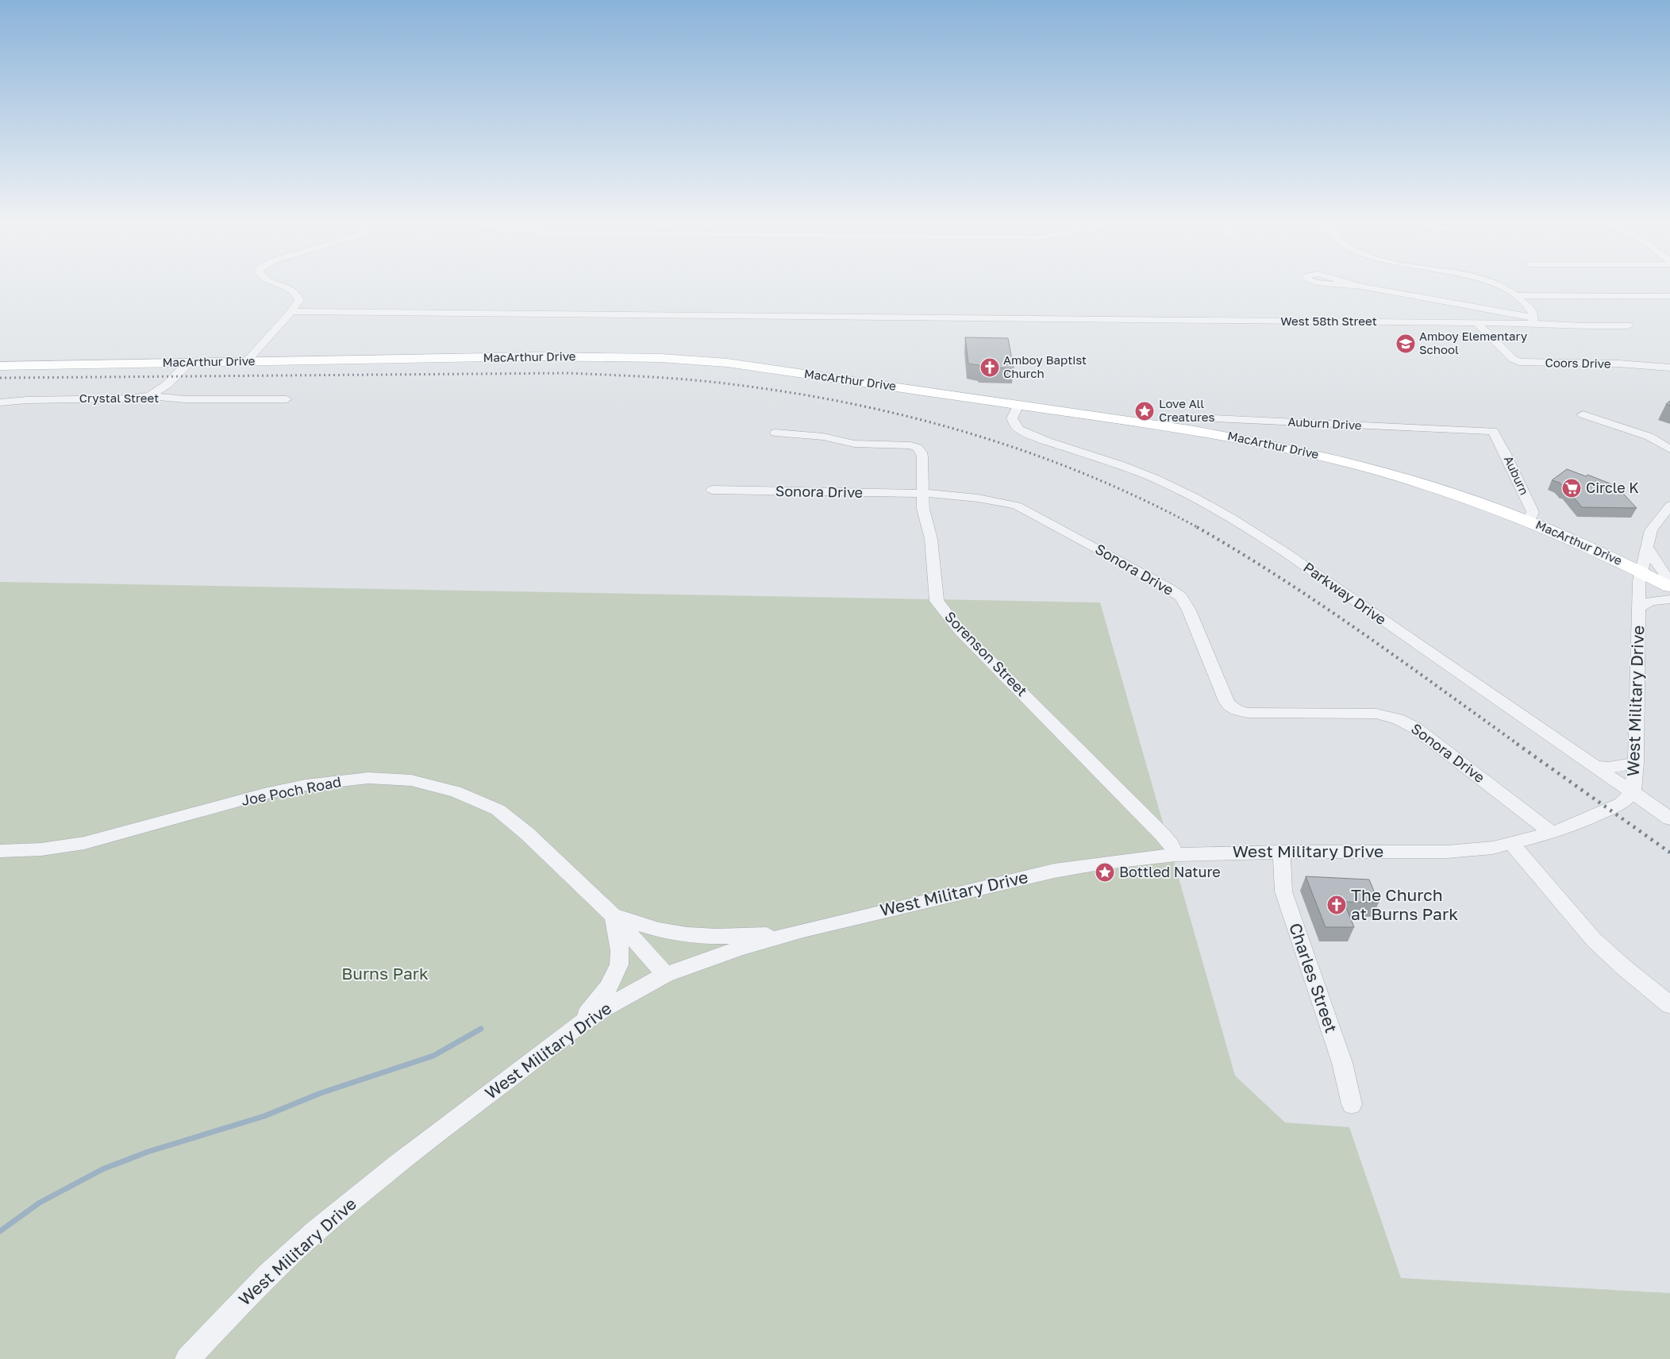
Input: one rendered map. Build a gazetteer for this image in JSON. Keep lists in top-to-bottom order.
{
  "streets": {
    "main road": ["MacArthur Drive"],
    "street": [
      "West 58th Street",
      "Coors Drive",
      "Crystal Street",
      "Auburn Drive",
      "Auburn",
      "Sonora Drive",
      "Parkway Drive",
      "Sorenson Street",
      "West Military Drive",
      "Joe Poch Road",
      "Charles Street"
    ]
  },
  "crossings": [
    ["West 58th Street", "Coors Drive"],
    ["MacArthur Drive", "Auburn Drive"],
    ["MacArthur Drive", "Auburn"],
    ["MacArthur Drive", "Parkway Drive"],
    ["MacArthur Drive", "West Military Drive"],
    ["Auburn Drive", "Auburn"],
    ["Sonora Drive", "Sorenson Street"],
    ["Sonora Drive", "West Military Drive"],
    ["Parkway Drive", "West Military Drive"],
    ["Sorenson Street", "West Military Drive"],
    ["West Military Drive", "Joe Poch Road"],
    ["West Military Drive", "Charles Street"]
  ],
  "parks": ["Burns Park"],
  "places": {
    "school or university": ["Amboy Elementary School"],
    "church": ["Amboy Baptist Church", "The Church at Burns Park"],
    "place": ["Love All Creatures", "Bottled Nature"],
    "supermarket": ["Circle K"]
  }
}
